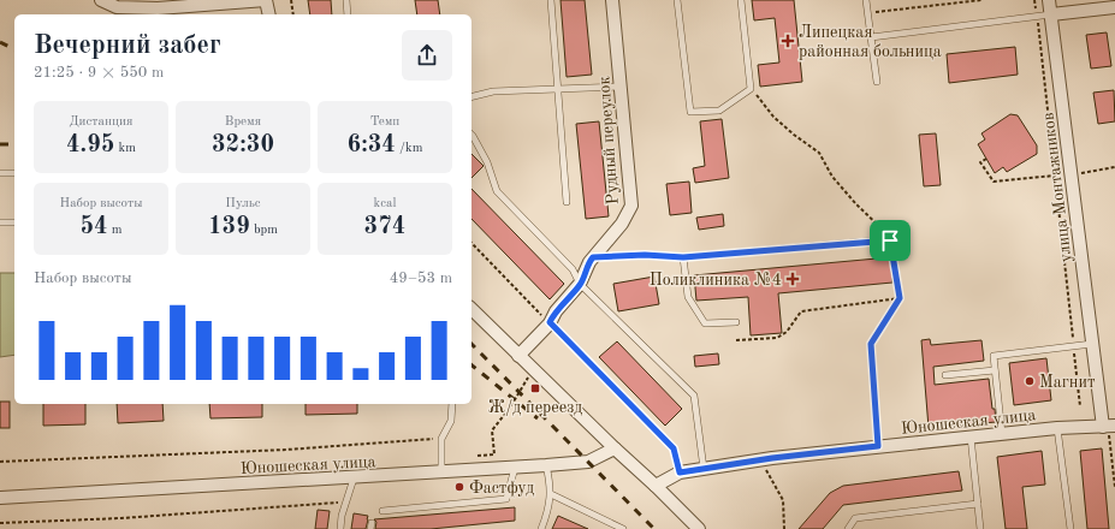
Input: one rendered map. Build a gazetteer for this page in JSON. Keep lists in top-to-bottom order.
{
  "streets": {
    "street": ["Рудный переулок", "улица Монтажников", "Юношеская улица"]
  },
  "crossings": [
    ["улица Монтажников", "Юношеская улица"]
  ],
  "places": {
    "health": ["Липецкая районная больница", "Поликлиника №4"],
    "other": ["Магнит", "Фастфуд"],
    "transit": ["Ж/д переезд"]
  },
  "page": {
    "heading": ["Вечерний забег", "21:25 · 9 × 550 m"],
    "stats": [
      ["Дистанция", "4.95 km"],
      ["Время", "32:30"],
      ["Темп", "6:34 /km"],
      ["Набор высоты", "54 m"],
      ["Пульс", "139 bpm"],
      ["kcal", "374"]
    ],
    "chart": ["Набор высоты", "49–53 m"]
  }
}
